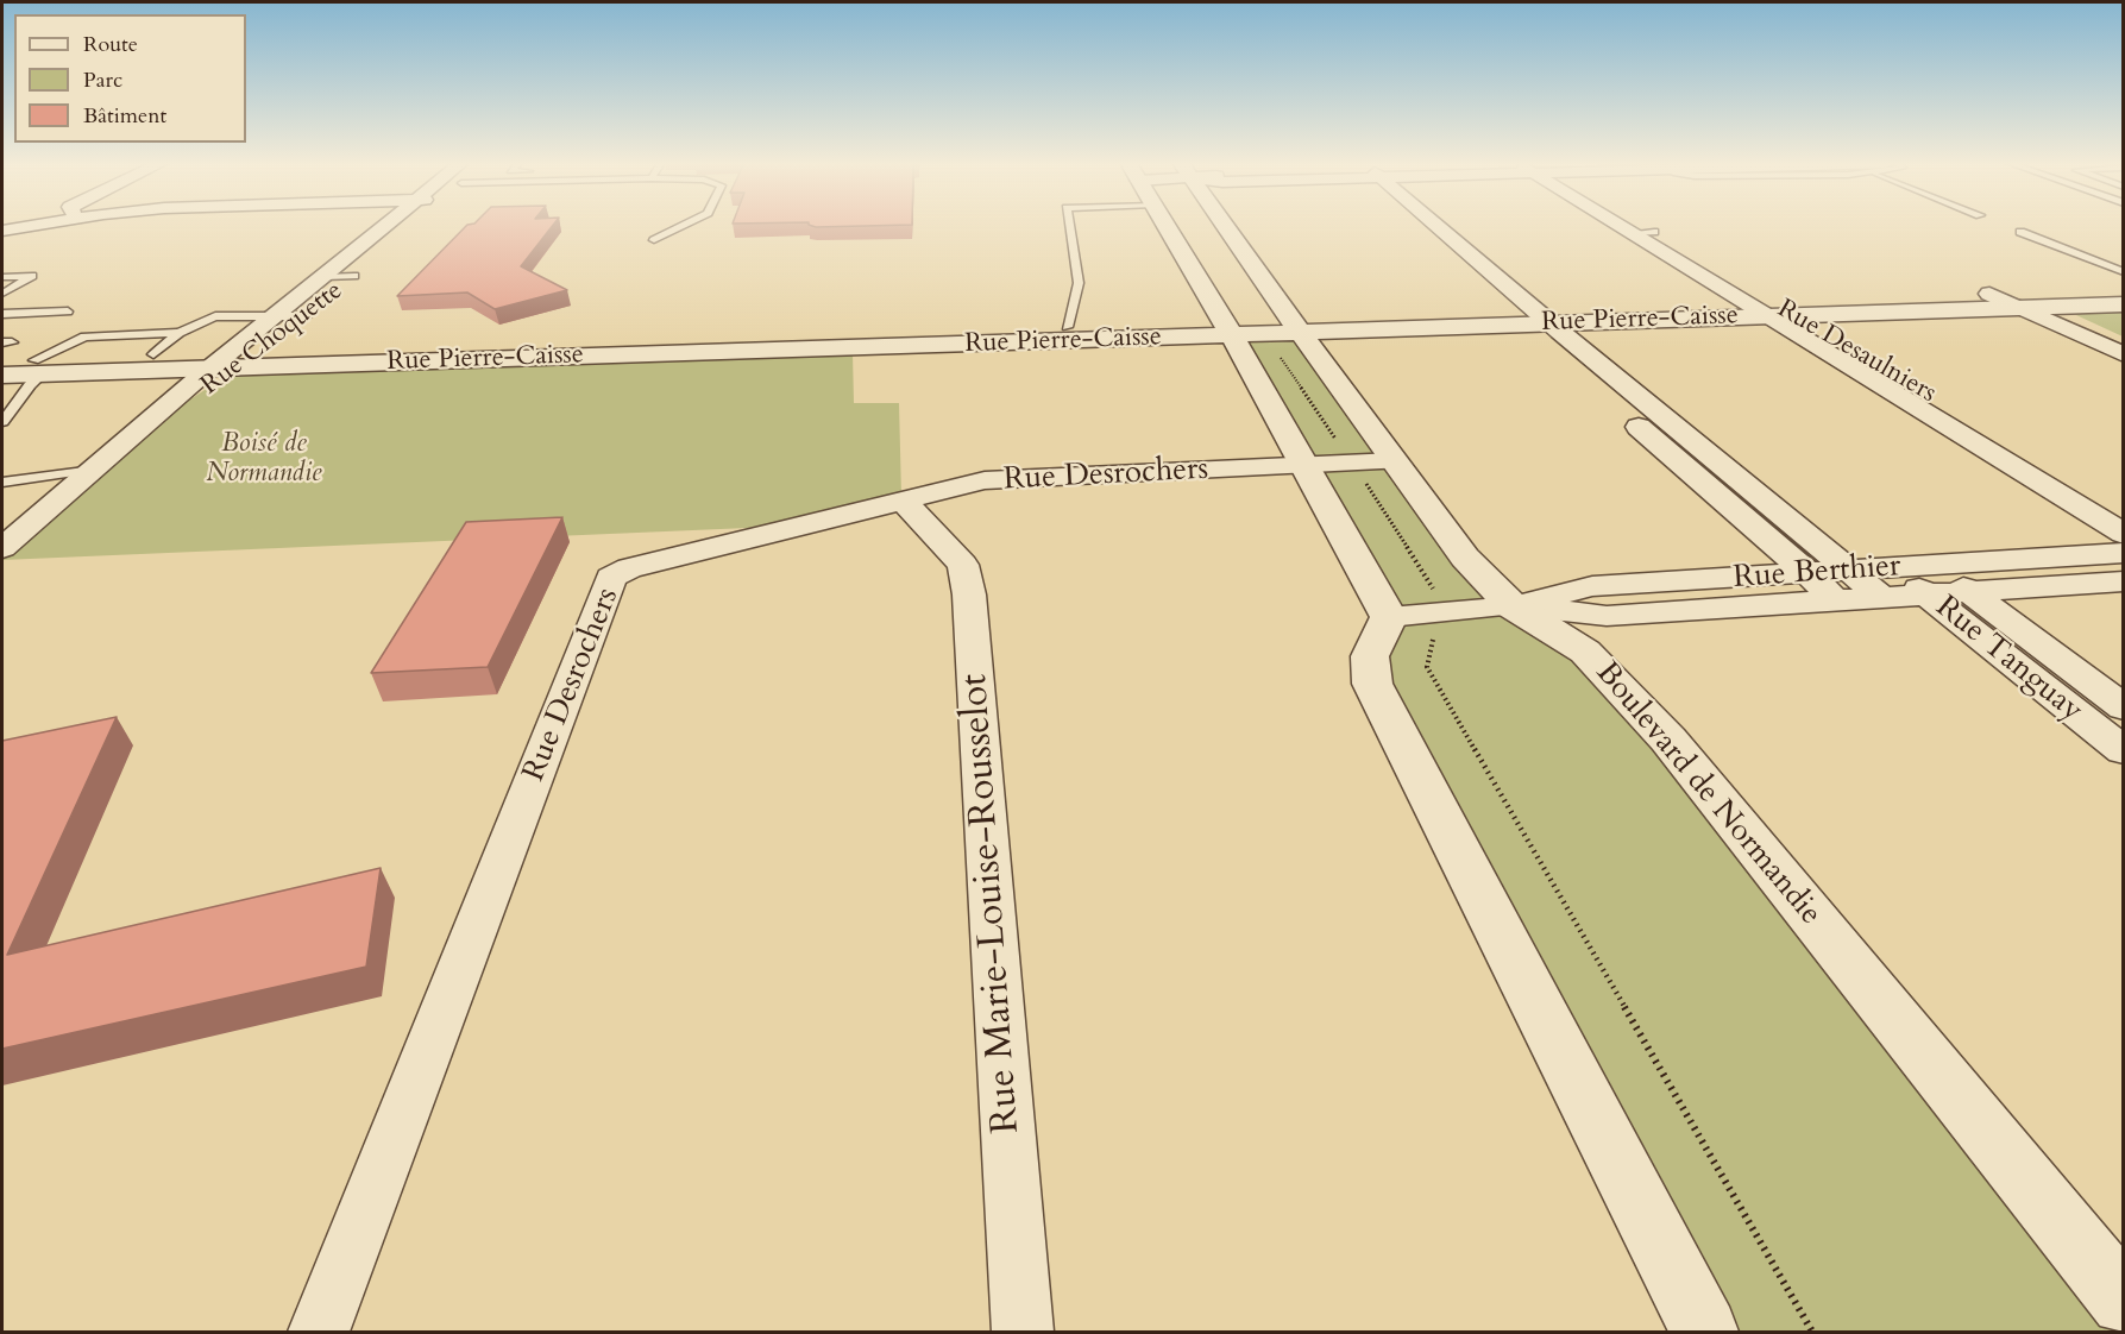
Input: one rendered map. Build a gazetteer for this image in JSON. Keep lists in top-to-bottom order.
{
  "streets": {
    "street": [
      "Rue Pierre-Caisse",
      "Rue Choquette",
      "Rue Desaulniers",
      "Rue Desrochers",
      "Rue Berthier",
      "Rue Tanguay",
      "Boulevard de Normandie",
      "Rue Marie-Louise-Rousselot"
    ]
  },
  "crossings": [
    ["Rue Pierre-Caisse", "Rue Choquette"],
    ["Rue Pierre-Caisse", "Rue Desaulniers"],
    ["Rue Pierre-Caisse", "Boulevard de Normandie"],
    ["Rue Desrochers", "Boulevard de Normandie"],
    ["Rue Desrochers", "Rue Marie-Louise-Rousselot"],
    ["Rue Berthier", "Rue Tanguay"],
    ["Rue Berthier", "Boulevard de Normandie"]
  ],
  "parks": ["Boisé de Normandie"],
  "legend": ["Route", "Parc", "Bâtiment"]
}
